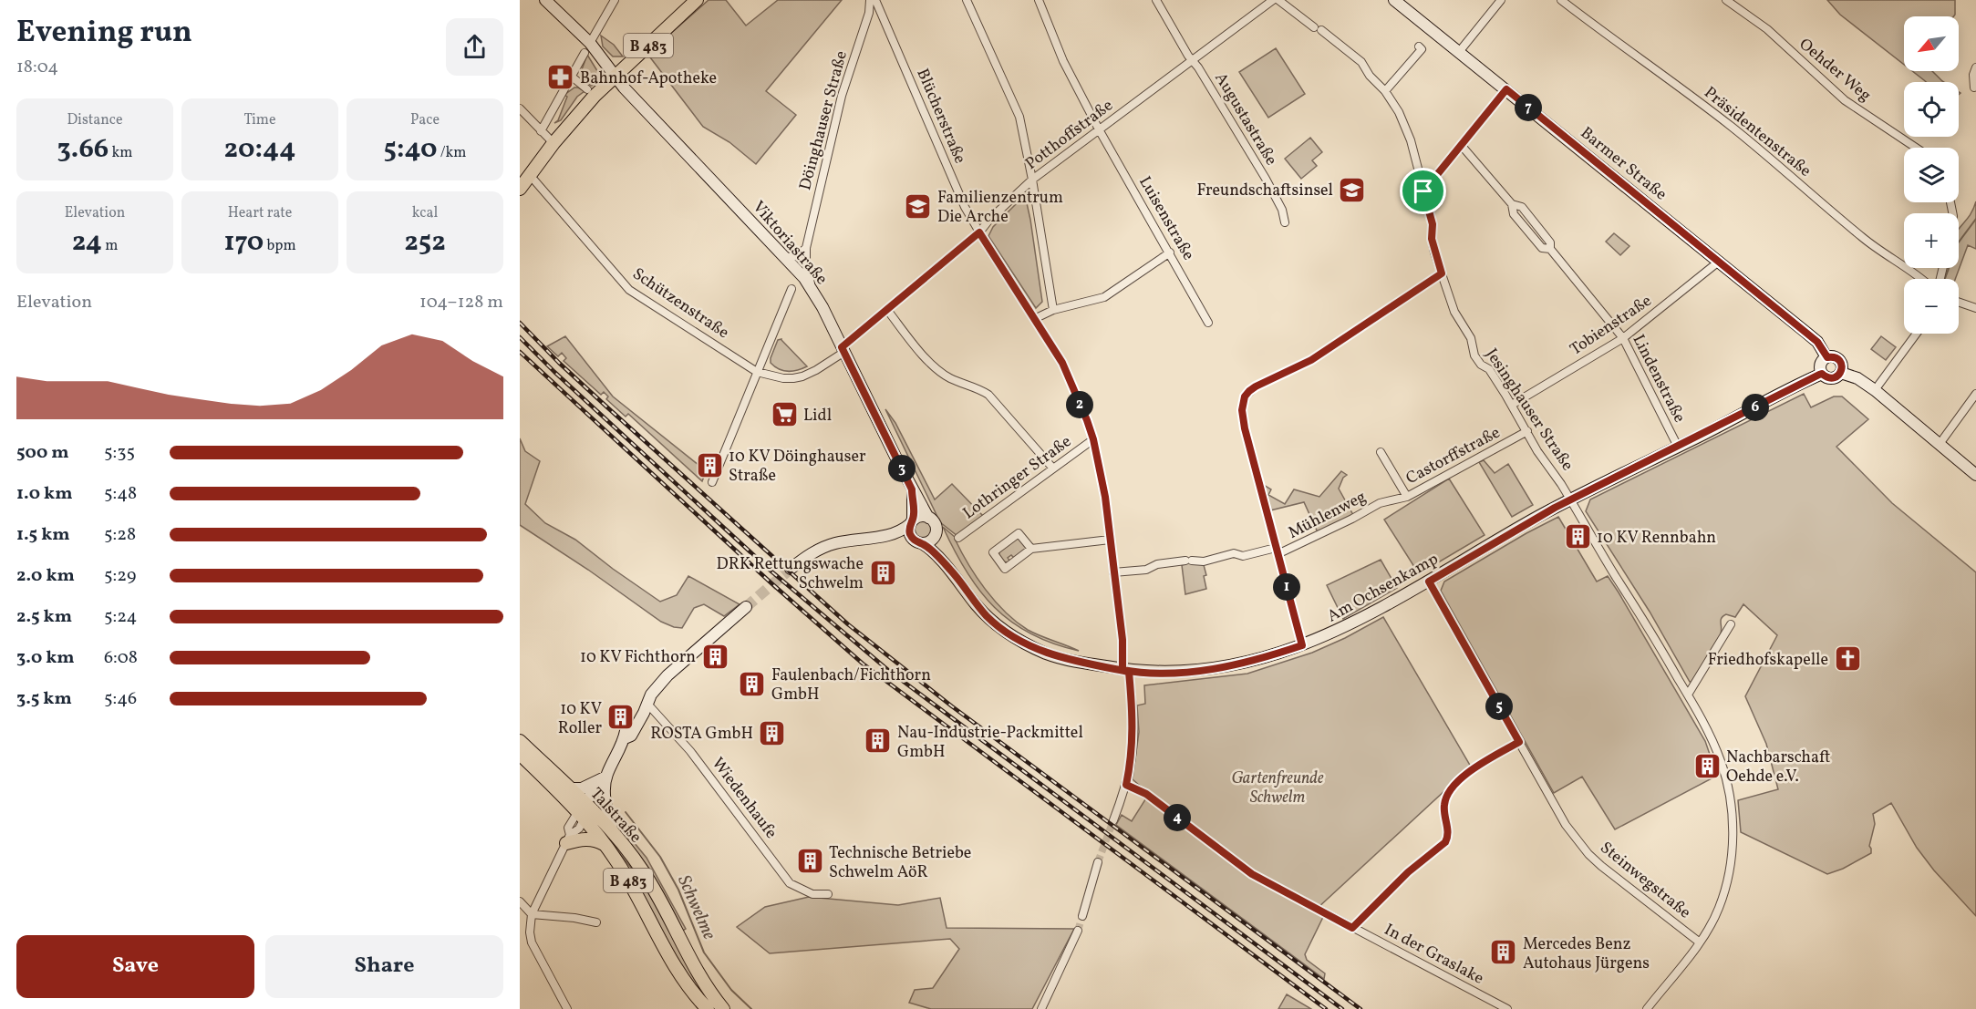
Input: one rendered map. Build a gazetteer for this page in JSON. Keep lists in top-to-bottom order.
{
  "streets": {
    "main road": [
      "B 483",
      "Barmer Straße",
      "Viktoriastraße",
      "Am Ochsenkamp",
      "Talstraße"
    ],
    "street": [
      "Oehder Weg",
      "Blücherstraße",
      "Augustastraße",
      "Döinghauser Straße",
      "Präsidentenstraße",
      "Potthoffstraße",
      "Luisenstraße",
      "Schützenstraße",
      "Tobienstraße",
      "Lindenstraße",
      "Jesinghauser Straße",
      "Castorffstraße",
      "Lothringer Straße",
      "Mühlenweg",
      "Wiedenhaufe",
      "Steinwegstraße",
      "In der Graslake"
    ]
  },
  "crossings": [
    ["B 483", "Viktoriastraße"],
    ["B 483", "Schützenstraße"],
    ["Blücherstraße", "Potthoffstraße"],
    ["Blücherstraße", "Lothringer Straße"],
    ["Blücherstraße", "Mühlenweg"],
    ["Blücherstraße", "Am Ochsenkamp"],
    ["Blücherstraße", "In der Graslake"],
    ["Augustastraße", "Potthoffstraße"],
    ["Döinghauser Straße", "Viktoriastraße"],
    ["Potthoffstraße", "Luisenstraße"],
    ["Potthoffstraße", "Viktoriastraße"],
    ["Potthoffstraße", "Schützenstraße"],
    ["Barmer Straße", "Tobienstraße"],
    ["Barmer Straße", "Am Ochsenkamp"],
    ["Viktoriastraße", "Am Ochsenkamp"],
    ["Tobienstraße", "Lindenstraße"],
    ["Tobienstraße", "Jesinghauser Straße"],
    ["Lindenstraße", "Am Ochsenkamp"],
    ["Jesinghauser Straße", "Castorffstraße"],
    ["Jesinghauser Straße", "Am Ochsenkamp"],
    ["Jesinghauser Straße", "Steinwegstraße"],
    ["Castorffstraße", "Mühlenweg"],
    ["Am Ochsenkamp", "Steinwegstraße"]
  ],
  "water": ["Schwelme"],
  "parks": ["Gartenfreunde Schwelm"],
  "places": {
    "pharmacy": ["Bahnhof-Apotheke"],
    "school or university": ["Freundschaftsinsel", "Familienzentrum Die Arche"],
    "supermarket": ["Lidl"],
    "building": [
      "10 KV Döinghauser Straße",
      "10 KV Rennbahn",
      "DRK Rettungswache Schwelm",
      "10 KV Fichthorn",
      "Faulenbach/Fichthorn GmbH",
      "10 KV Roller",
      "ROSTA GmbH",
      "Nau-Industrie-Packmittel GmbH",
      "Nachbarschaft Oehde e.V.",
      "Technische Betriebe Schwelm AöR",
      "Mercedes Benz Autohaus Jürgens"
    ],
    "church": ["Friedhofskapelle"]
  },
  "north": "bottom left",
  "page": {
    "heading": ["Evening run", "18:04"],
    "map_buttons": ["+", "−"],
    "stats": [
      ["Distance", "3.66 km"],
      ["Time", "20:44"],
      ["Pace", "5:40 /km"],
      ["Elevation", "24 m"],
      ["Heart rate", "170 bpm"],
      ["kcal", "252"]
    ],
    "pins": [
      "7",
      "2",
      "6",
      "3",
      "1",
      "5",
      "4"
    ],
    "chart": ["Elevation", "104–128 m"],
    "list": [
      {
        "name": "500 m",
        "note": "5:35"
      },
      {
        "name": "1.0 km",
        "note": "5:48"
      },
      {
        "name": "1.5 km",
        "note": "5:28"
      },
      {
        "name": "2.0 km",
        "note": "5:29"
      },
      {
        "name": "2.5 km",
        "note": "5:24"
      },
      {
        "name": "3.0 km",
        "note": "6:08"
      },
      {
        "name": "3.5 km",
        "note": "5:46"
      }
    ],
    "buttons": ["Save", "Share"]
  }
}
